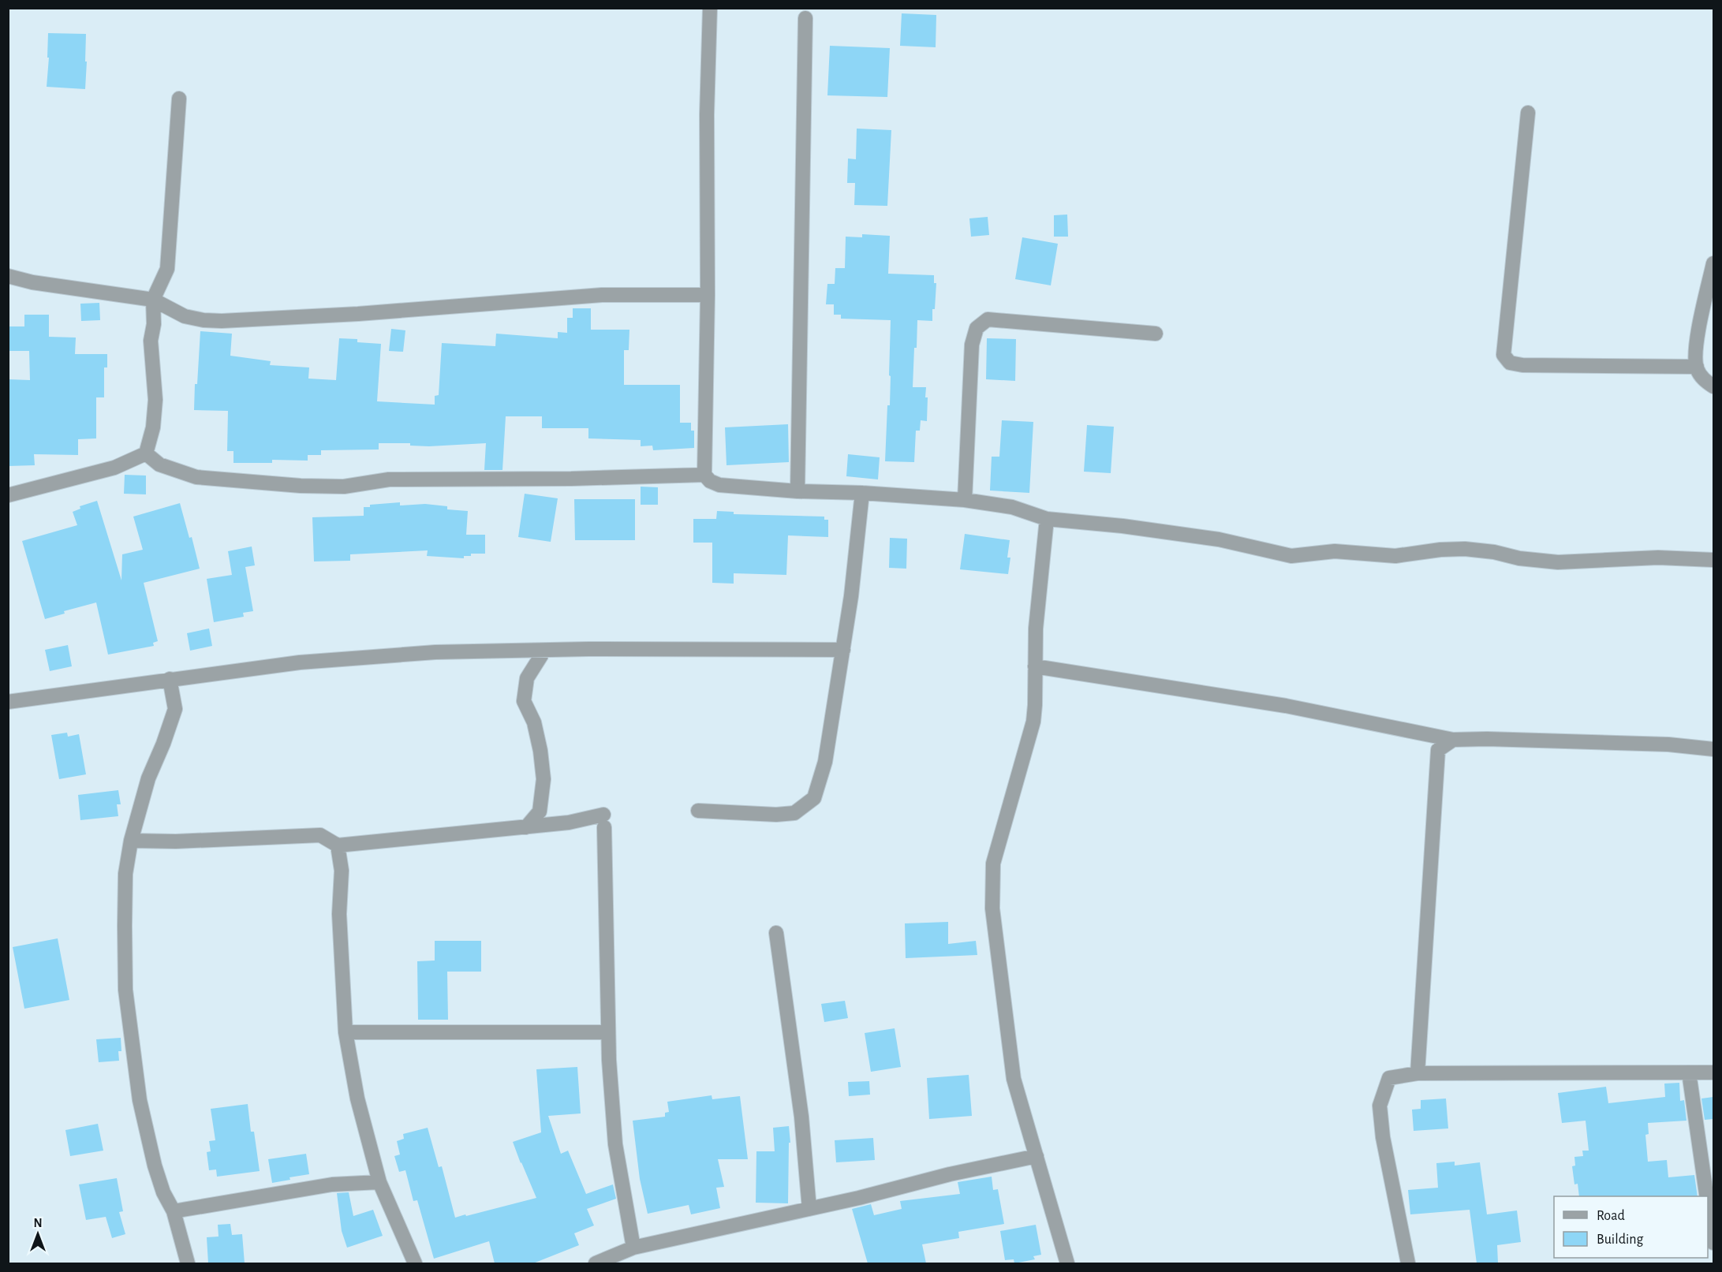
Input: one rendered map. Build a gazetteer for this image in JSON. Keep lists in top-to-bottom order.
{
  "legend": ["Road", "Building"],
  "north": "top"
}
